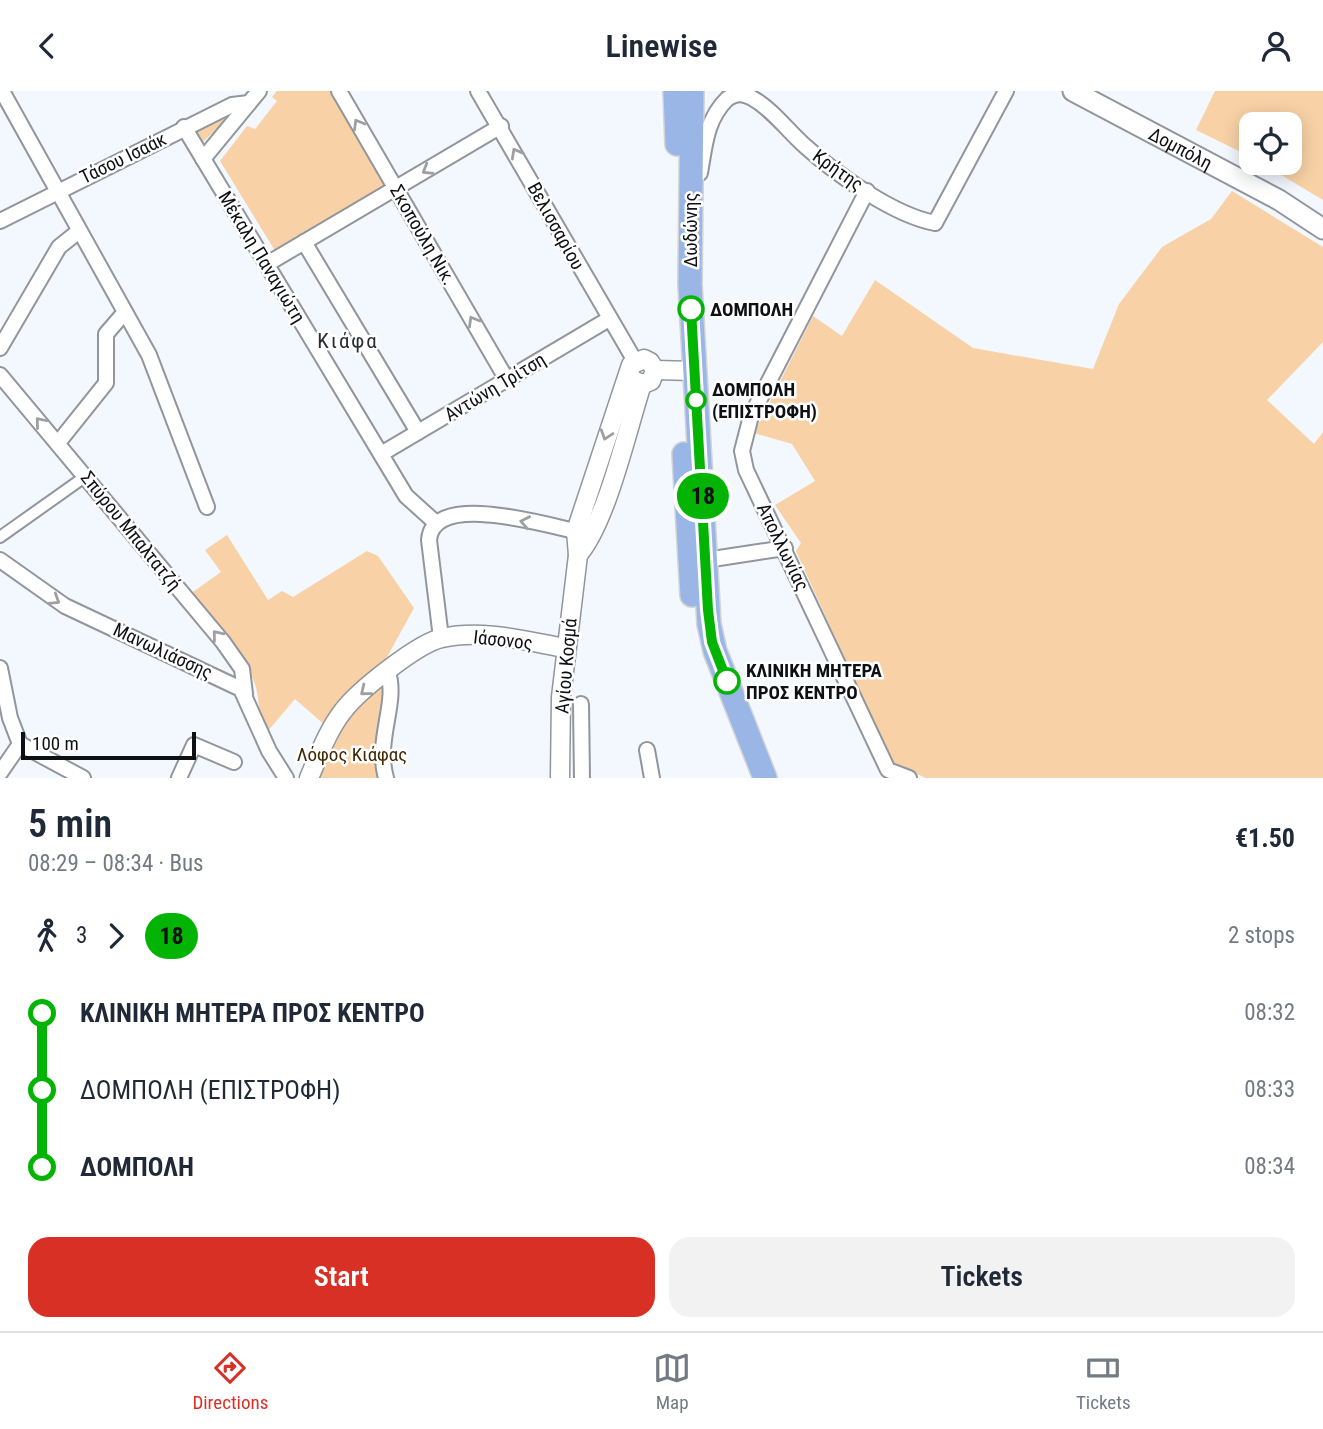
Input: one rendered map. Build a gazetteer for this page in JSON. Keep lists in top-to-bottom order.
{
  "streets": {
    "main road": ["Δομπόλη", "Δωδώνης"],
    "street": [
      "Τάσου Ισαάκ",
      "Κρήτης",
      "Βελισσαρίου",
      "Σκοπούλη Νικ.",
      "Μέκαλη Παναγιώτη",
      "Αντώνη Τρίτση",
      "Σπύρου Μπαλτατζή",
      "Απολλωνίας",
      "Ιάσονος",
      "Μανωλιάσσης",
      "Αγίου Κοσμά"
    ]
  },
  "crossings": [
    ["Τάσου Ισαάκ", "Μέκαλη Παναγιώτη"],
    ["Κρήτης", "Δωδώνης"],
    ["Κρήτης", "Απολλωνίας"],
    ["Βελισσαρίου", "Αντώνη Τρίτση"],
    ["Βελισσαρίου", "Αγίου Κοσμά"],
    ["Σκοπούλη Νικ.", "Αντώνη Τρίτση"],
    ["Μέκαλη Παναγιώτη", "Αντώνη Τρίτση"],
    ["Σπύρου Μπαλτατζή", "Μανωλιάσσης"],
    ["Ιάσονος", "Αγίου Κοσμά"]
  ],
  "one_way": ["Βελισσαρίου", "Μανωλιάσσης"],
  "districts": ["Κιάφα"],
  "parks": ["Λόφος Κιάφας"],
  "places": ["ΔΟΜΠΟΛΗ", "ΔΟΜΠΟΛΗ (ΕΠΙΣΤΡΟΦΗ)", "ΚΛΙΝΙΚΗ ΜΗΤΕΡΑ ΠΡΟΣ ΚΕΝΤΡΟ"],
  "lines": ["bus line 18"],
  "scale_bar": "100 m",
  "page": {
    "header": "Linewise",
    "on_map": "18",
    "scale": "100 m",
    "heading": ["5 min", "08:29 – 08:34 · Bus", "€1.50"],
    "legs": ["3", "18", "2 stops"],
    "list": [
      {
        "name": "ΚΛΙΝΙΚΗ ΜΗΤΕΡΑ ΠΡΟΣ ΚΕΝΤΡΟ",
        "value": "08:32"
      },
      {
        "name": "ΔΟΜΠΟΛΗ (ΕΠΙΣΤΡΟΦΗ)",
        "value": "08:33"
      },
      {
        "name": "ΔΟΜΠΟΛΗ",
        "value": "08:34"
      }
    ],
    "buttons": ["Start", "Tickets"],
    "tabs": ["Directions", "Map", "Tickets"]
  }
}
